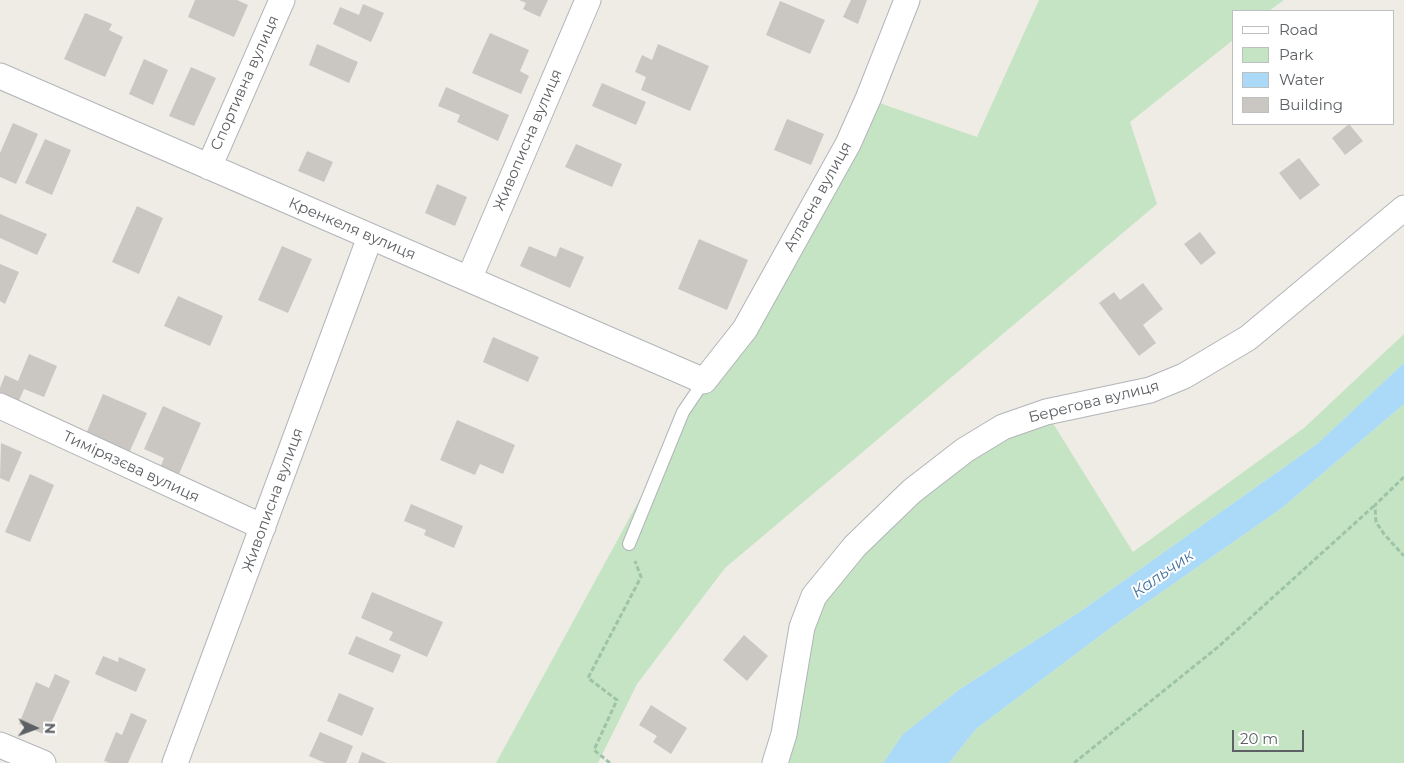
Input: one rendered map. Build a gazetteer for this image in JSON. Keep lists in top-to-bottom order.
{
  "streets": {
    "street": [
      "Спортивна вулиця",
      "Живописна вулиця",
      "Атласна вулиця",
      "Кренкеля вулиця",
      "Берегова вулиця",
      "Тимірязєва вулиця"
    ]
  },
  "crossings": [
    ["Спортивна вулиця", "Кренкеля вулиця"],
    ["Живописна вулиця", "Кренкеля вулиця"],
    ["Живописна вулиця", "Тимірязєва вулиця"],
    ["Атласна вулиця", "Кренкеля вулиця"]
  ],
  "water": ["Кальчик"],
  "legend": [
    "Road",
    "Park",
    "Water",
    "Building"
  ],
  "scale_bar": "20 m",
  "north": "right"
}
